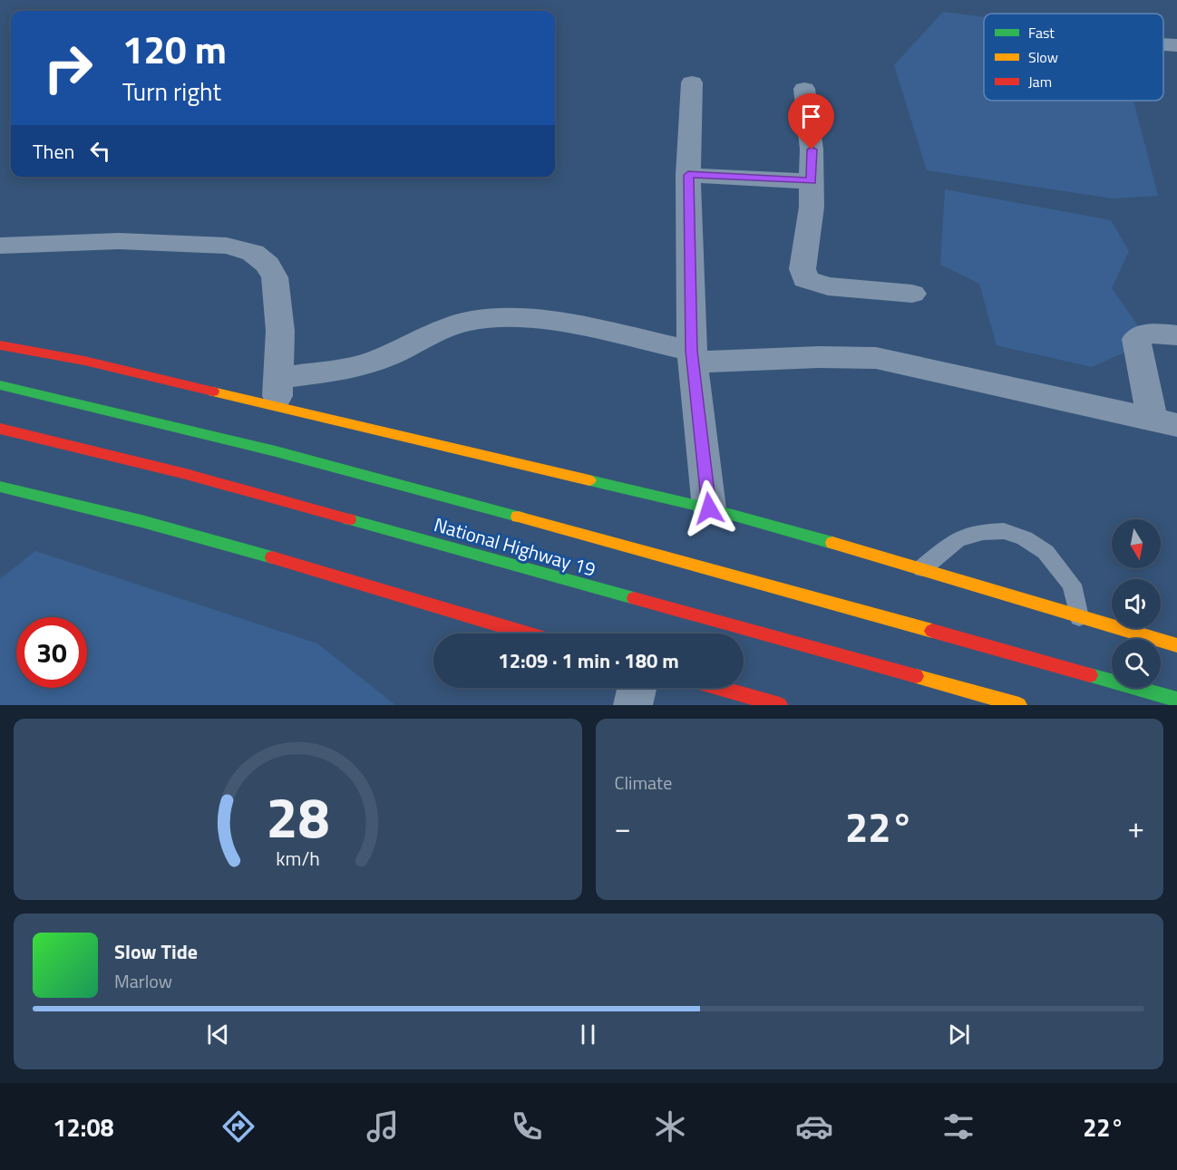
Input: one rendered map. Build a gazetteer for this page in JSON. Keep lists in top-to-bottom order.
{
  "streets": {
    "main road": ["National Highway 19"]
  },
  "legend": ["Fast", "Slow", "Jam"],
  "north": "bottom",
  "page": {
    "turn": ["120 m", "Turn right"],
    "then": "Then",
    "limit": "30",
    "trip": "12:09 · 1 min · 180 m",
    "tile": "Climate",
    "heat": ["−", "22°", "+"],
    "song": ["Slow Tide", "Marlow"],
    "tabs": ["12:08", "22°"],
    "gauge": ["28", "km/h"]
  }
}
